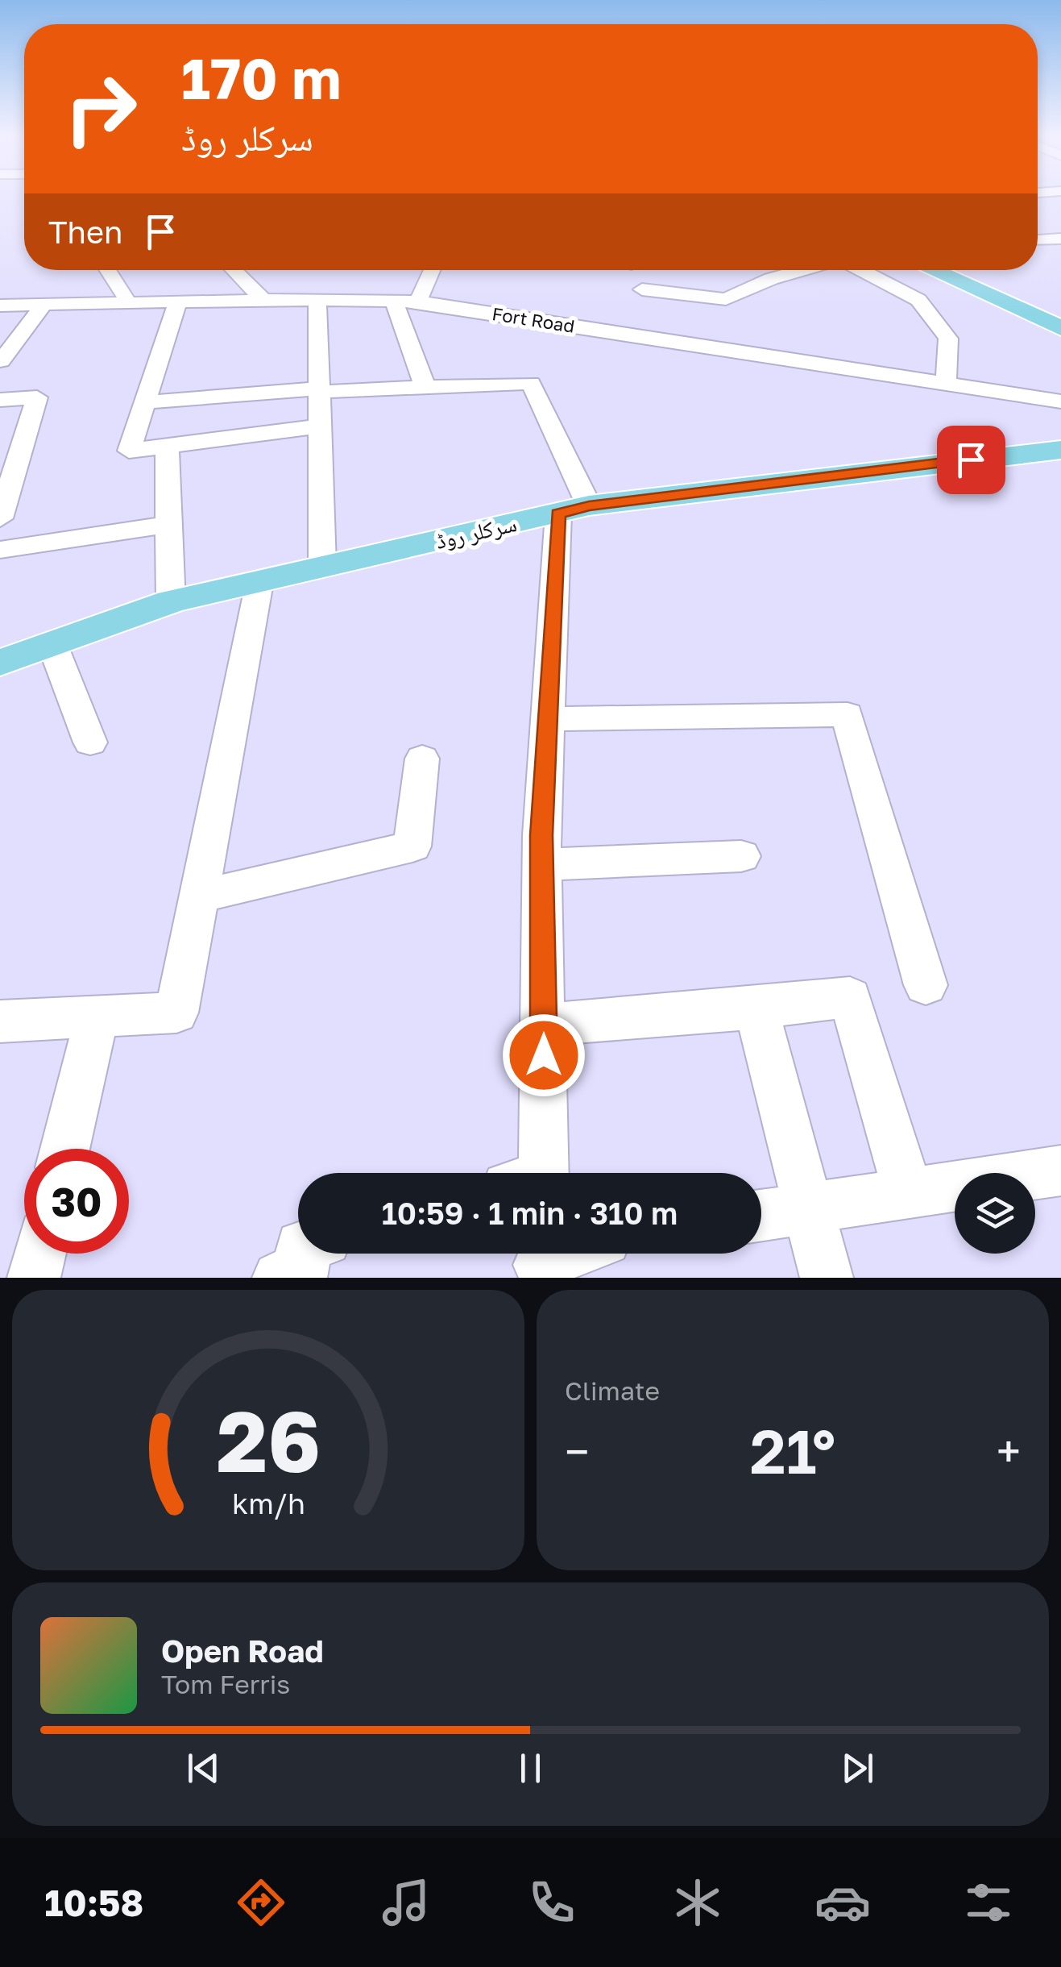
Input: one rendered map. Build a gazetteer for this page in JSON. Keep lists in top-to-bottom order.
{
  "streets": {
    "main road": ["سرکلر روڈ"],
    "street": ["Fort Road"]
  },
  "page": {
    "turn": ["170 m", "سرکلر روڈ"],
    "then": "Then",
    "limit": "30",
    "trip": "10:59 · 1 min · 310 m",
    "tile": "Climate",
    "heat": ["−", "21°", "+"],
    "song": ["Open Road", "Tom Ferris"],
    "tabs": "10:58",
    "gauge": ["26", "km/h"]
  }
}
